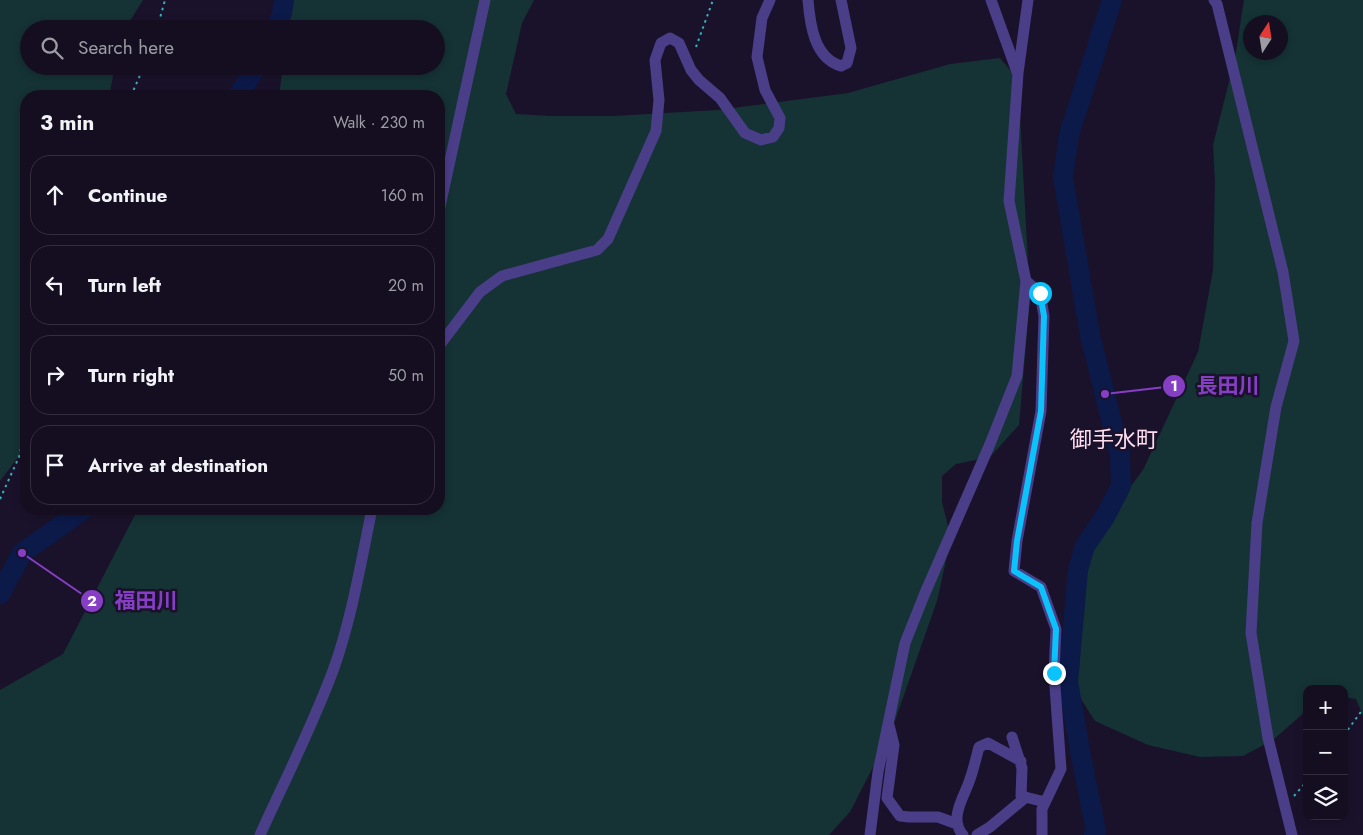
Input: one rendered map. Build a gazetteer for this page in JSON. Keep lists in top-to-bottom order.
{
  "districts": ["御手水町"],
  "places": ["長田川", "福田川"],
  "north": "top",
  "page": {
    "search": "Search here",
    "heading": ["3 min", "Walk · 230 m"],
    "list": [
      ["Continue", "160 m"],
      ["Turn left", "20 m"],
      ["Turn right", "50 m"],
      "Arrive at destination"
    ],
    "map_buttons": ["+", "−"]
  }
}
